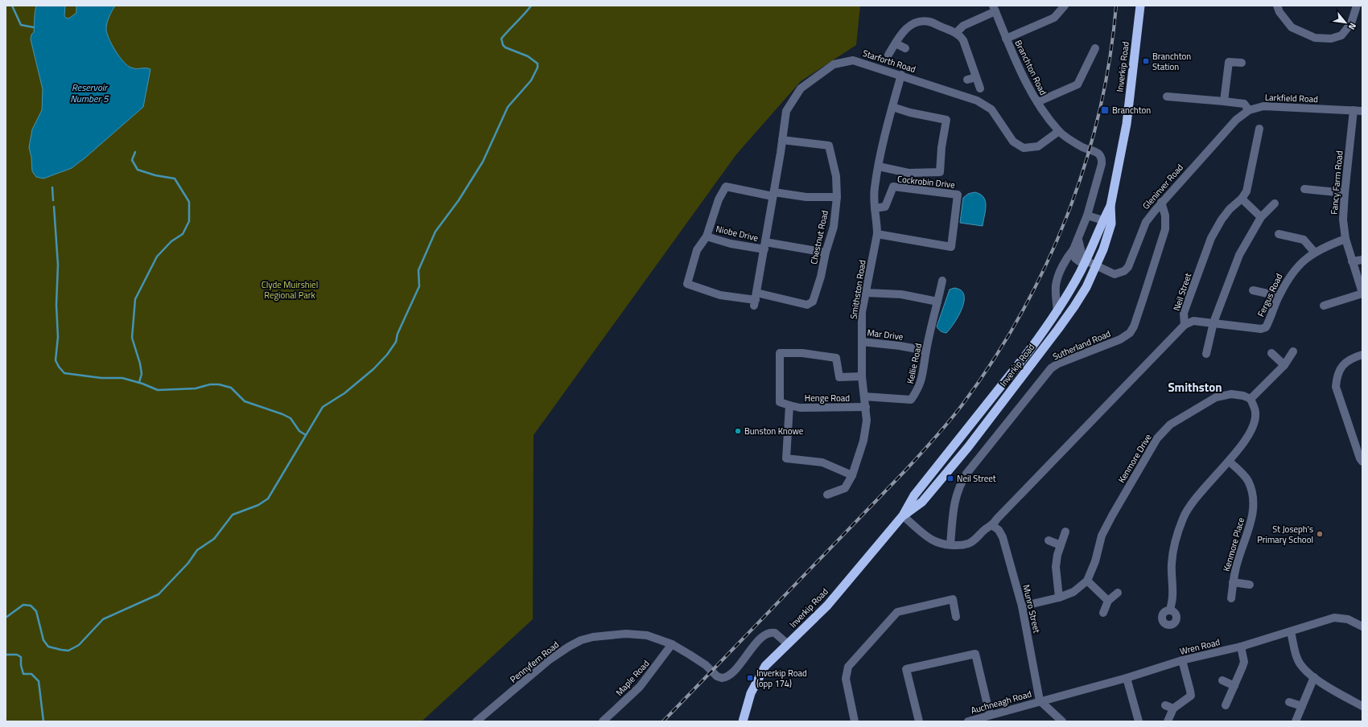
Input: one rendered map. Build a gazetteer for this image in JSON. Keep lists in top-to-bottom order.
{
  "streets": {
    "highway": ["Inverkip Road"],
    "street": [
      "Starforth Road",
      "Branchton Road",
      "Larkfield Road",
      "Cockrobin Drive",
      "Fancy Farm Road",
      "Gleninver Road",
      "Niobe Drive",
      "Chestnut Road",
      "Smithston Road",
      "Neil Street",
      "Fergus Road",
      "Mar Drive",
      "Sutherland Road",
      "Kellie Road",
      "Henge Road",
      "Kenmore Drive",
      "Kenmore Place",
      "Munro Street",
      "Wren Road",
      "Pennyfern Road",
      "Maple Road",
      "Auchneagh Road"
    ]
  },
  "crossings": [
    ["Starforth Road", "Branchton Road"],
    ["Starforth Road", "Niobe Drive"],
    ["Starforth Road", "Chestnut Road"],
    ["Starforth Road", "Smithston Road"],
    ["Inverkip Road", "Gleninver Road"],
    ["Inverkip Road", "Neil Street"],
    ["Inverkip Road", "Pennyfern Road"],
    ["Larkfield Road", "Fancy Farm Road"],
    ["Larkfield Road", "Gleninver Road"],
    ["Cockrobin Drive", "Smithston Road"],
    ["Fancy Farm Road", "Fergus Road"],
    ["Gleninver Road", "Sutherland Road"],
    ["Niobe Drive", "Chestnut Road"],
    ["Smithston Road", "Mar Drive"],
    ["Smithston Road", "Kellie Road"],
    ["Smithston Road", "Henge Road"],
    ["Neil Street", "Fergus Road"],
    ["Neil Street", "Sutherland Road"],
    ["Neil Street", "Munro Street"],
    ["Mar Drive", "Kellie Road"],
    ["Kenmore Drive", "Munro Street"],
    ["Munro Street", "Wren Road"],
    ["Munro Street", "Auchneagh Road"],
    ["Wren Road", "Auchneagh Road"],
    ["Pennyfern Road", "Maple Road"]
  ],
  "districts": ["Smithston"],
  "water": ["Reservoir Number 5"],
  "parks": ["Clyde Muirshiel Regional Park"],
  "places": {
    "transit": [
      "Branchton Station",
      "Branchton",
      "Neil Street",
      "Inverkip Road (opp 174)"
    ],
    "other": ["Bunston Knowe", "St Joseph's Primary School"]
  },
  "north": "bottom right"
}
